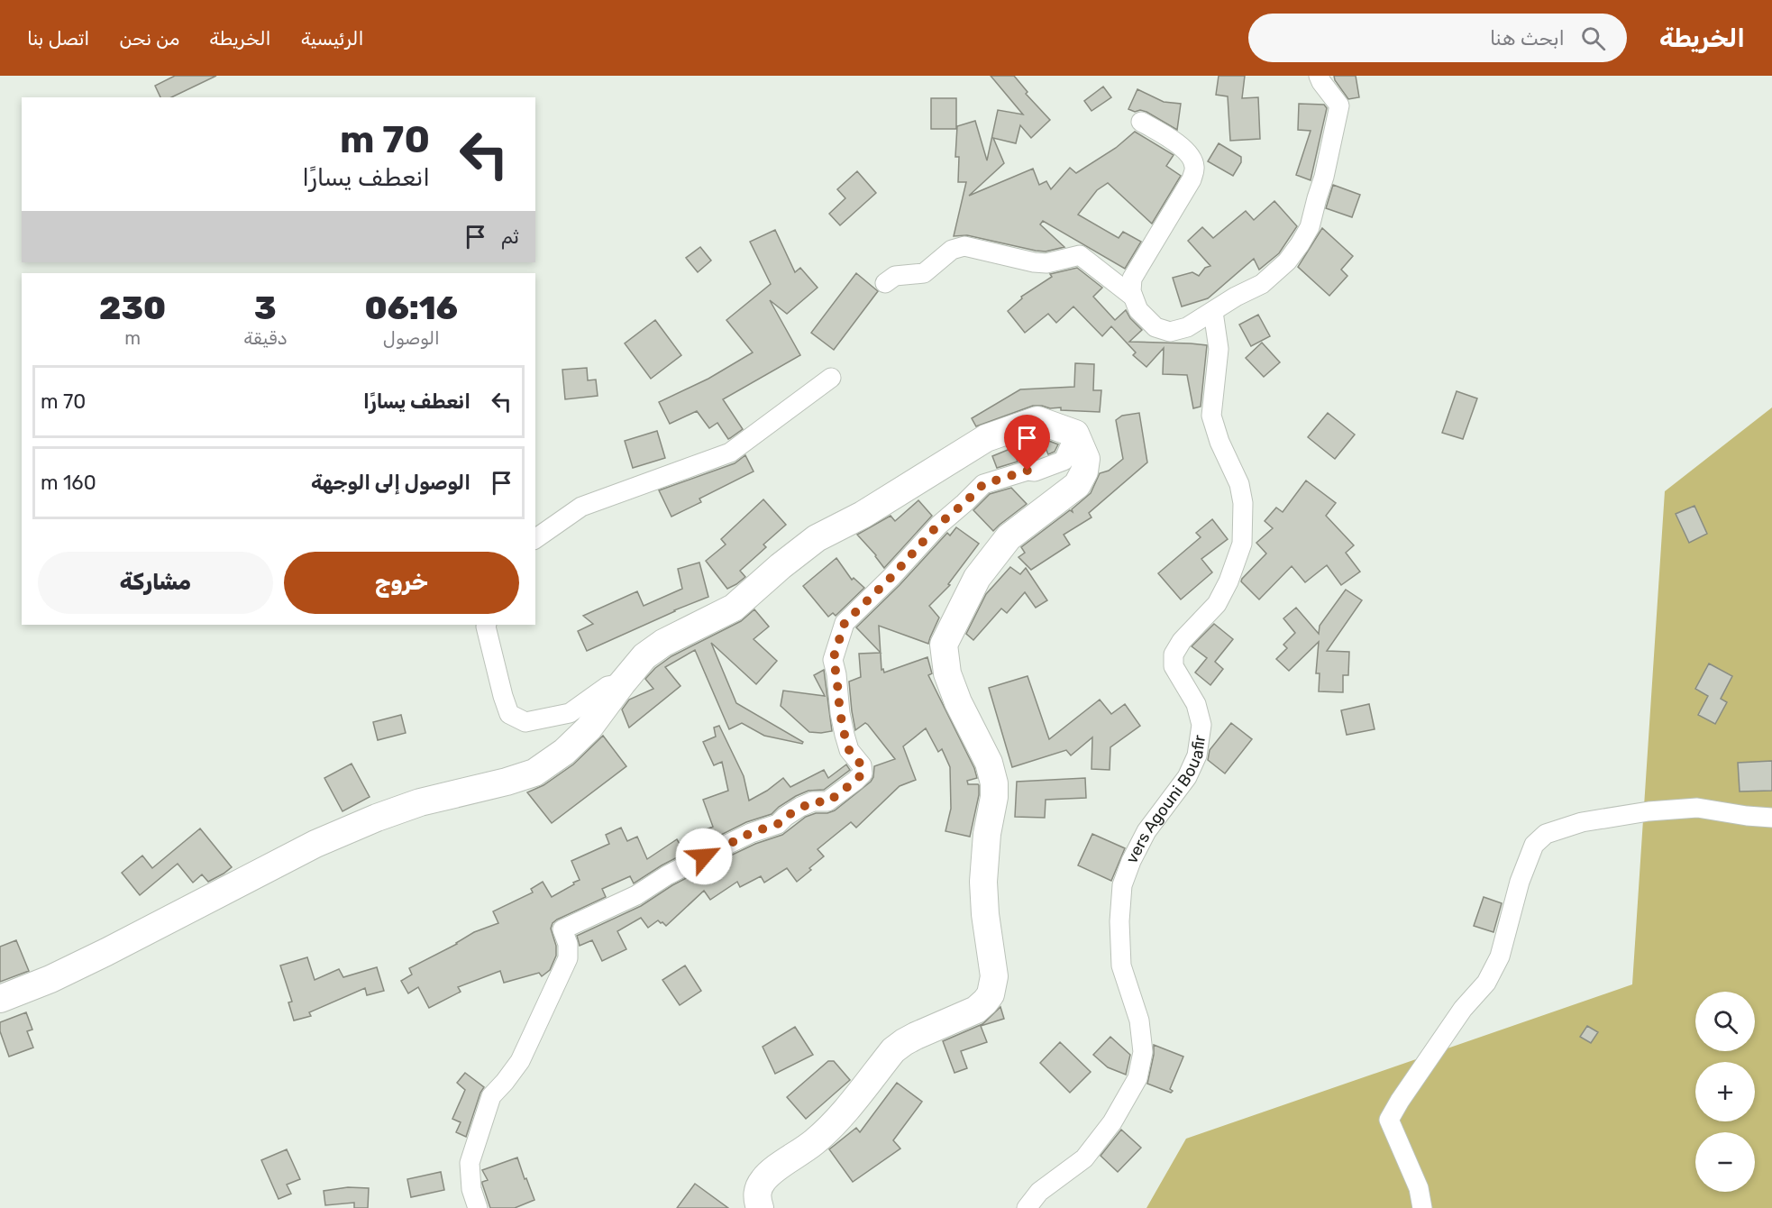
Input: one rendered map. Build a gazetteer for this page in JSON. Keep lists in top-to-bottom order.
{
  "streets": {
    "street": ["vers Agouni Bouafir"]
  },
  "page": {
    "header": "الخريطة",
    "search": "ابحث هنا",
    "nav": [
      "الرئيسية",
      "الخريطة",
      "من نحن",
      "اتصل بنا"
    ],
    "turn": ["70 m", "انعطف يسارًا"],
    "then": "ثم",
    "eta": [
      "06:16",
      "الوصول",
      "3",
      "دقيقة",
      "230",
      "m"
    ],
    "list": [
      {
        "name": "انعطف يسارًا",
        "value": "70 m"
      },
      {
        "name": "الوصول إلى الوجهة",
        "value": "160 m"
      }
    ],
    "buttons": ["خروج", "مشاركة"],
    "map_buttons": ["+", "−"]
  }
}
